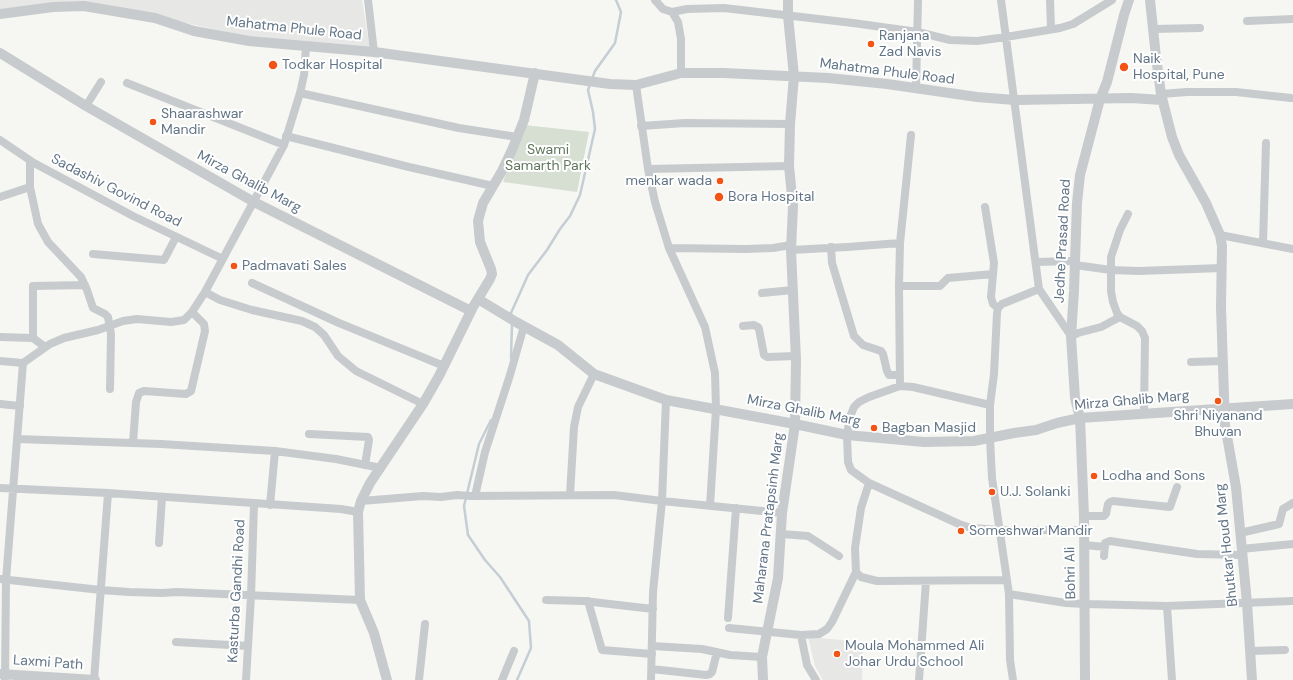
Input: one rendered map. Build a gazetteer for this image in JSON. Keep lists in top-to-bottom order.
{
  "streets": {
    "street": [
      "Mahatma Phule Road",
      "Mirza Ghalib Marg",
      "Sadashiv Govind Road",
      "Jedhe Prasad Road",
      "Maharana Pratapsinh Marg",
      "Bhutkar Houd Marg",
      "Bohri Ali",
      "Kasturba Gandhi Road",
      "Laxmi Path"
    ]
  },
  "crossings": [
    ["Mahatma Phule Road", "Jedhe Prasad Road"],
    ["Mahatma Phule Road", "Maharana Pratapsinh Marg"],
    ["Mahatma Phule Road", "Bhutkar Houd Marg"],
    ["Mirza Ghalib Marg", "Jedhe Prasad Road"],
    ["Mirza Ghalib Marg", "Maharana Pratapsinh Marg"],
    ["Mirza Ghalib Marg", "Bhutkar Houd Marg"],
    ["Mirza Ghalib Marg", "Bohri Ali"],
    ["Jedhe Prasad Road", "Bohri Ali"]
  ],
  "parks": ["Swami Samarth Park"],
  "places": [
    "Ranjana Zad Navis",
    "Todkar Hospital",
    "Naik Hospital, Pune",
    "Shaarashwar Mandir",
    "menkar wada",
    "Bora Hospital",
    "Padmavati Sales",
    "Shri Niyanand Bhuvan",
    "Bagban Masjid",
    "Lodha and Sons",
    "U.J. Solanki",
    "Someshwar Mandir",
    "Moula Mohammed Ali Johar Urdu School"
  ]
}
